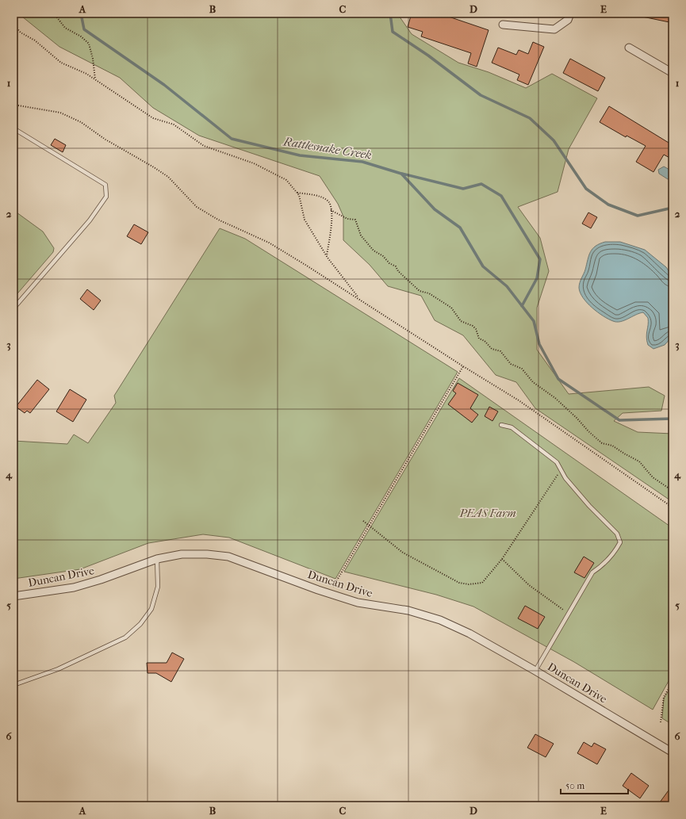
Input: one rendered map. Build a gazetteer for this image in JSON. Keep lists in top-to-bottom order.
{
  "streets": {
    "street": ["Duncan Drive"]
  },
  "water": ["Rattlesnake Creek"],
  "parks": ["PEAS Farm"],
  "scale_bar": "50 m",
  "grid": {
    "columns": [
      "A",
      "B",
      "C",
      "D",
      "E"
    ],
    "rows": [
      "1",
      "2",
      "3",
      "4",
      "5",
      "6"
    ]
  }
}
